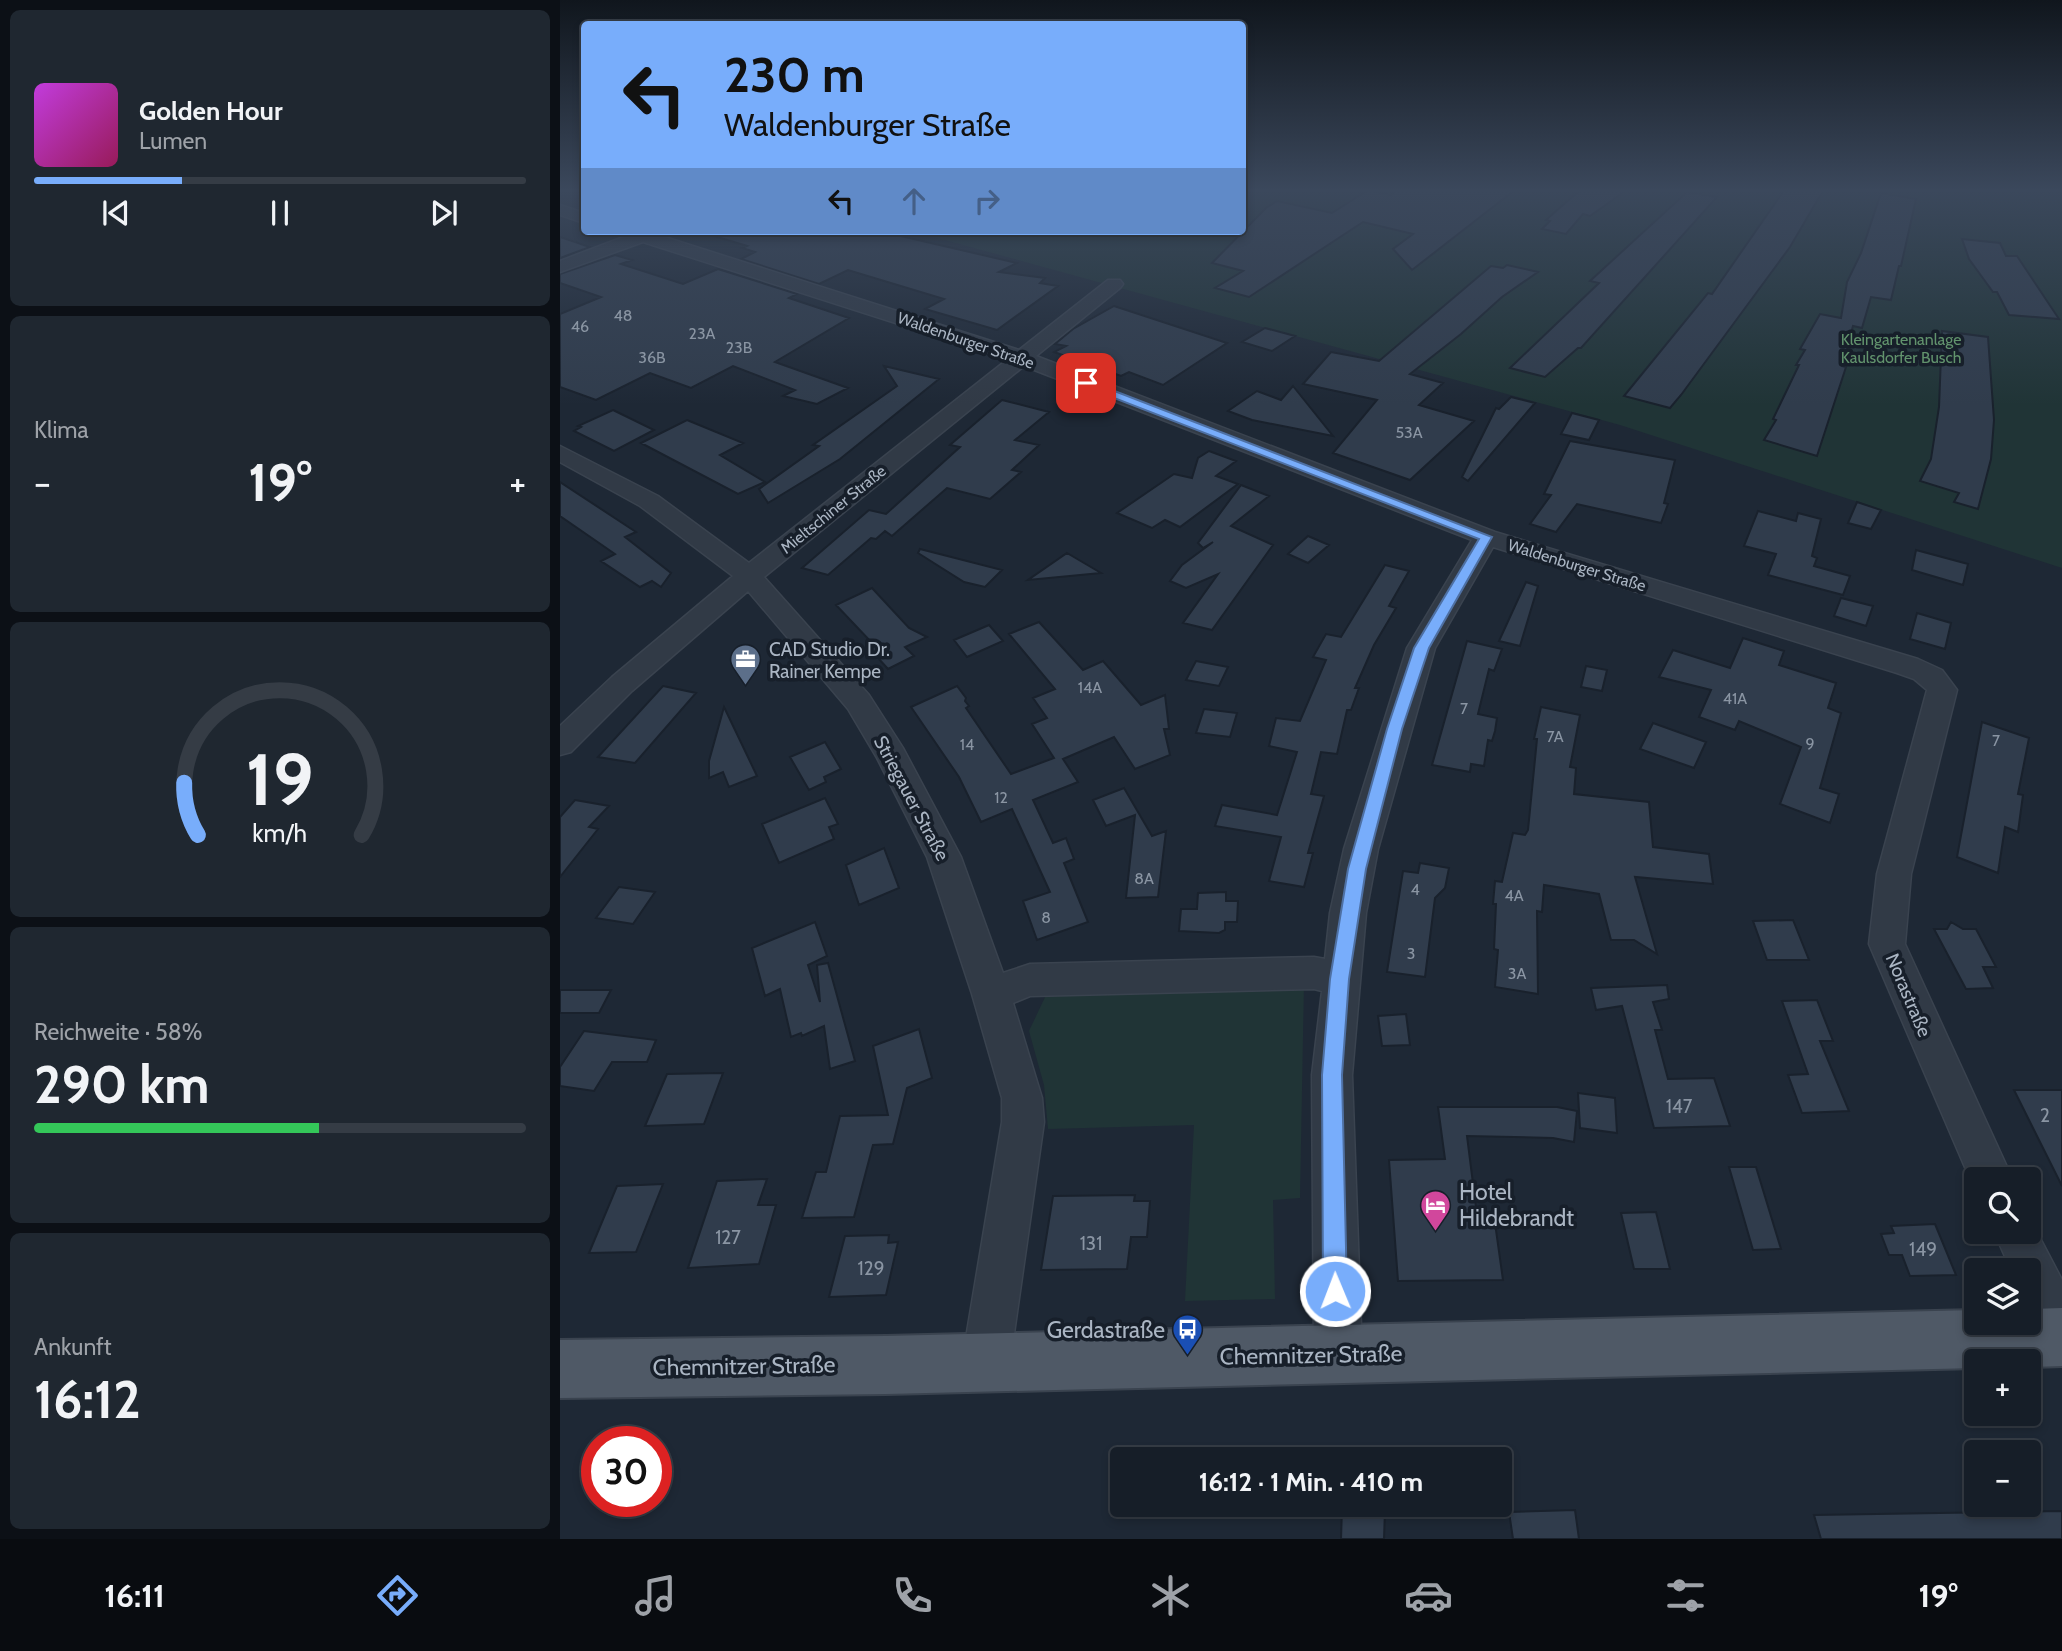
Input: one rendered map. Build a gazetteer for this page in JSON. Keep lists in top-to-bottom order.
{
  "streets": {
    "main road": ["Chemnitzer Straße"],
    "street": [
      "Waldenburger Straße",
      "Mieltschiner Straße",
      "Striegauer Straße",
      "Norastraße"
    ]
  },
  "crossings": [
    ["Waldenburger Straße", "Mieltschiner Straße"],
    ["Waldenburger Straße", "Norastraße"],
    ["Mieltschiner Straße", "Striegauer Straße"],
    ["Striegauer Straße", "Chemnitzer Straße"]
  ],
  "parks": ["Kleingartenanlage Kaulsdorfer Busch"],
  "places": {
    "office": ["CAD Studio Dr. Rainer Kempe"],
    "hotel": ["Hotel Hildebrandt"],
    "bus stop": ["Gerdastraße"]
  },
  "house_numbers": [
    "48",
    "46",
    "23A",
    "23B",
    "36B",
    "53A",
    "14A",
    "41A",
    "7",
    "7A",
    "7",
    "9",
    "14",
    "12",
    "8A",
    "4",
    "4A",
    "8",
    "3",
    "3A",
    "147",
    "2",
    "127",
    "131",
    "149",
    "129"
  ],
  "page": {
    "turn": ["230 m", "Waldenburger Straße"],
    "song": ["Golden Hour", "Lumen"],
    "tile": [
      "Klima",
      ["Reichweite · 58%", "290 km"],
      ["Ankunft", "16:12"]
    ],
    "heat": ["−", "19°", "+"],
    "map_buttons": ["+", "−"],
    "limit": "30",
    "trip": "16:12 · 1 Min. · 410 m",
    "tabs": ["16:11", "19°"],
    "gauge": ["19", "km/h"]
  }
}
